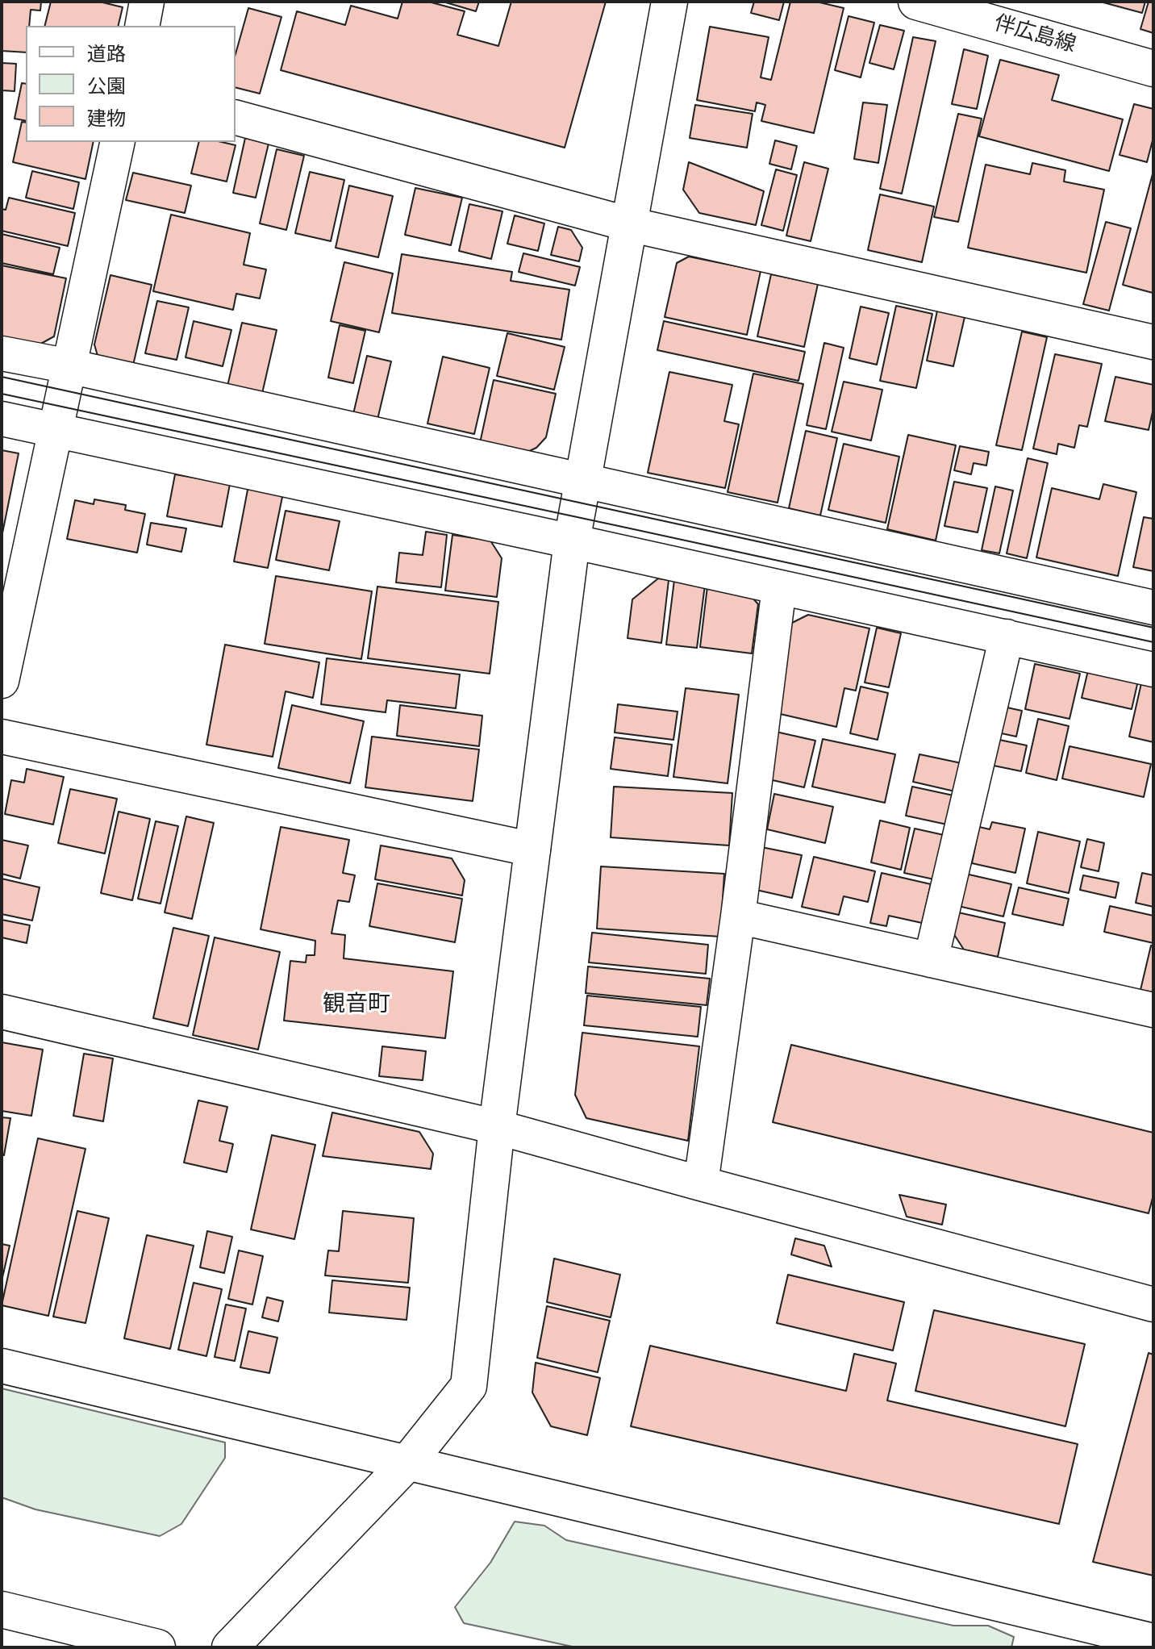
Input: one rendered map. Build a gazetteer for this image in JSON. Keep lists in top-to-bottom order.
{
  "streets": {
    "street": ["伴広島線"]
  },
  "districts": ["観音町"],
  "legend": ["道路", "公園", "建物"]
}
